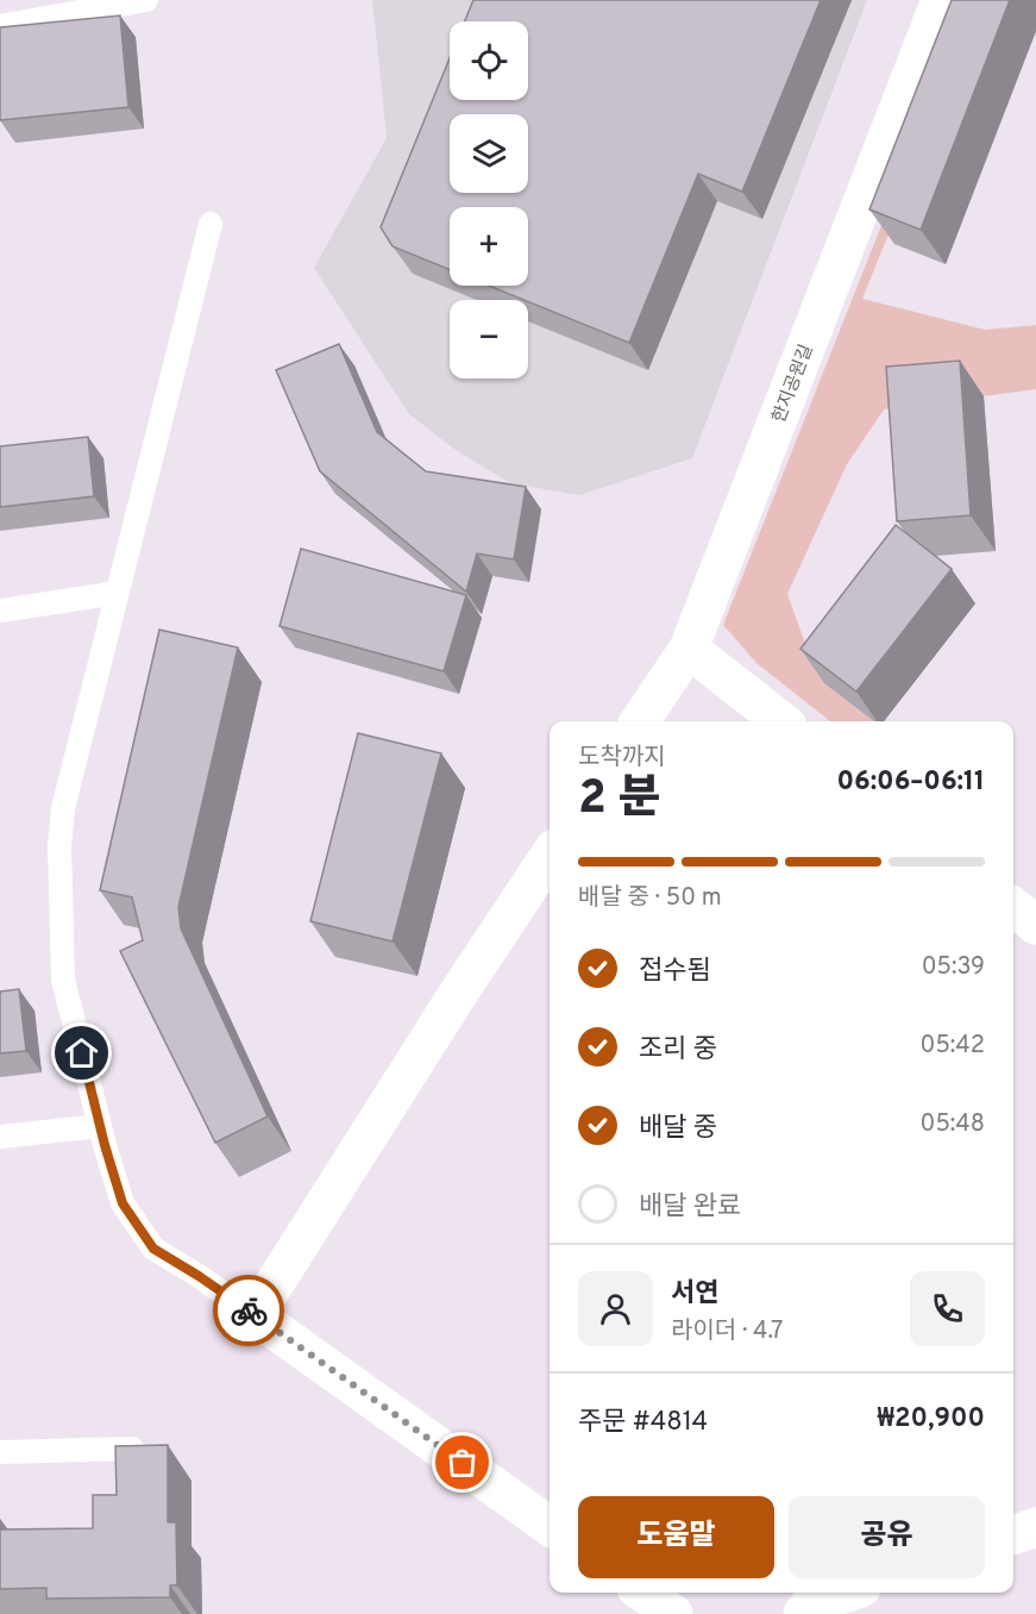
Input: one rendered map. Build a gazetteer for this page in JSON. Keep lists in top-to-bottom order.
{
  "streets": {
    "street": ["한지공원길"]
  },
  "page": {
    "map_buttons": ["+", "−"],
    "heading": ["2 분", "도착까지", "06:06–06:11"],
    "panel": [
      "서연",
      "라이더 · 4.7",
      "주문 #4814",
      "₩20,900"
    ],
    "bar": "배달 중 · 50 m",
    "list": [
      ["접수됨", "05:39"],
      ["조리 중", "05:42"],
      ["배달 중", "05:48"],
      "배달 완료"
    ],
    "buttons": ["도움말", "공유"]
  }
}
